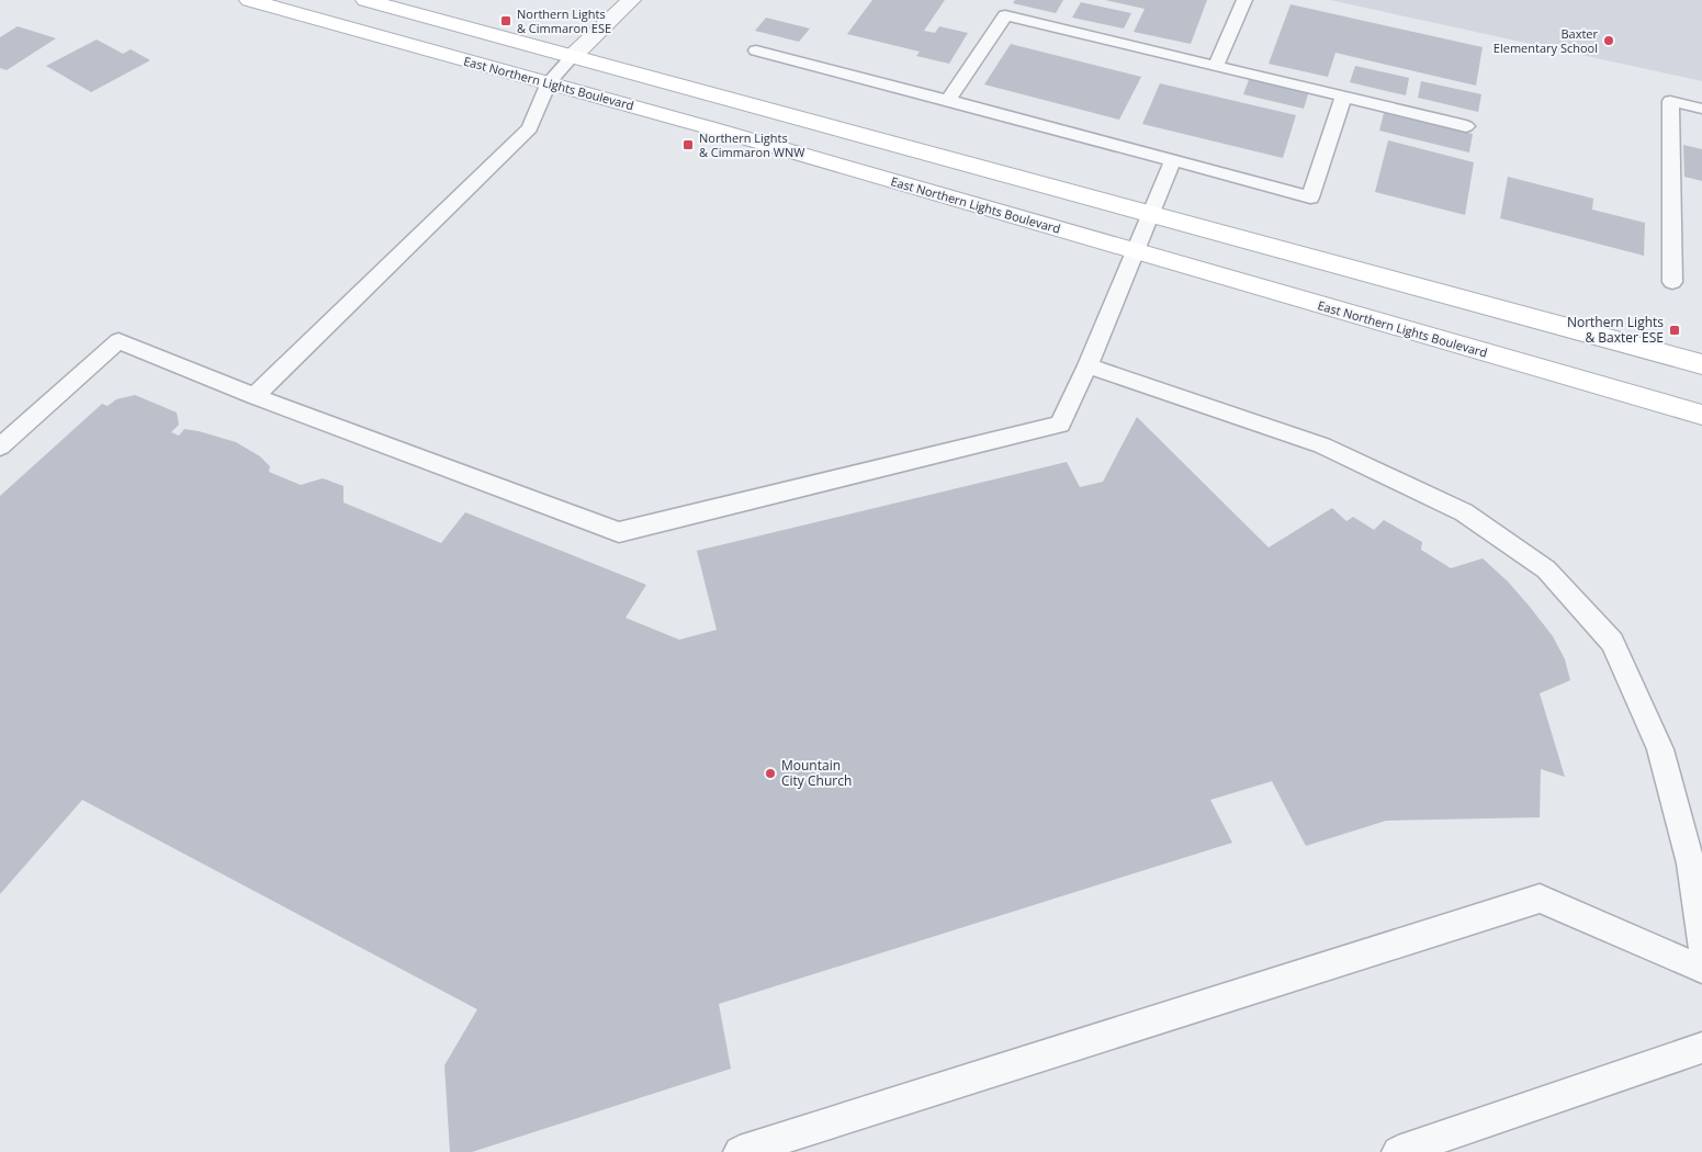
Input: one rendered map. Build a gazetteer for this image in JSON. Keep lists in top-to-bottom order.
{
  "streets": {
    "main road": ["East Northern Lights Boulevard"]
  },
  "places": {
    "transit": ["Northern Lights & Cimmaron ESE", "Northern Lights & Cimmaron WNW", "Northern Lights & Baxter ESE"],
    "other": ["Baxter Elementary School", "Mountain City Church"]
  }
}
